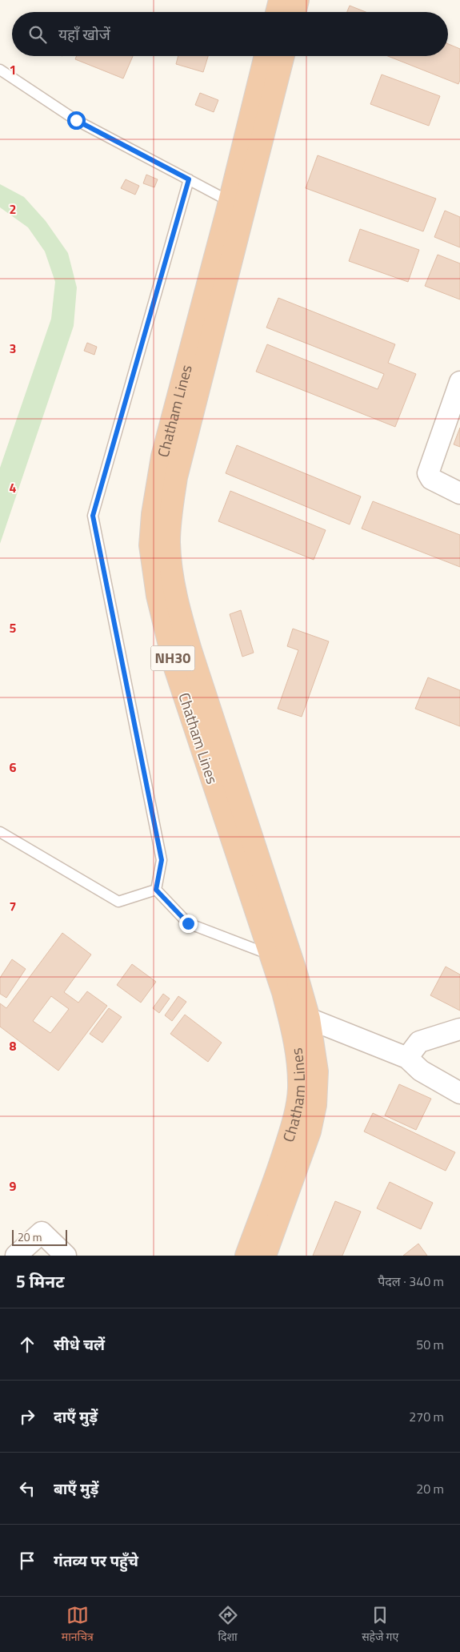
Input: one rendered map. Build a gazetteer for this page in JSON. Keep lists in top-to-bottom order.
{
  "streets": {
    "highway": ["Chatham Lines", "NH30"]
  },
  "scale_bar": "20 m",
  "page": {
    "search": "यहाँ खोजें",
    "scale": "20 m",
    "heading": ["5 मिनट", "पैदल · 340 m"],
    "list": [
      ["सीधे चलें", "50 m"],
      ["दाएँ मुड़ें", "270 m"],
      ["बाएँ मुड़ें", "20 m"],
      "गंतव्य पर पहुँचे"
    ],
    "nav": ["मानचित्र", "दिशा", "सहेजे गए"]
  },
  "grid": {
    "rows": [
      "1",
      "2",
      "3",
      "4",
      "5",
      "6",
      "7",
      "8",
      "9"
    ]
  }
}
